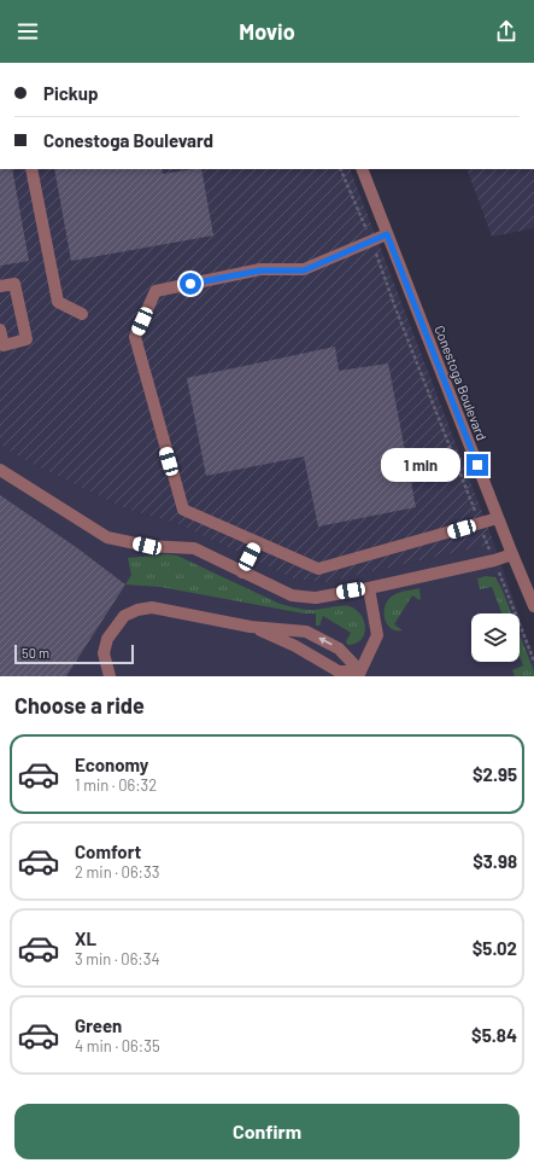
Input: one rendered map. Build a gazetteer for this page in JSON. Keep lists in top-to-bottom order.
{
  "streets": {
    "street": ["Conestoga Boulevard"]
  },
  "scale_bar": "50 m",
  "page": {
    "header": "Movio",
    "banner": ["Pickup", "Conestoga Boulevard"],
    "bubble": "1 min",
    "scale": "50 m",
    "heading": "Choose a ride",
    "list": [
      {
        "name": "Economy",
        "note": "1 min · 06:32",
        "value": "$2.95"
      },
      {
        "name": "Comfort",
        "note": "2 min · 06:33",
        "value": "$3.98"
      },
      {
        "name": "XL",
        "note": "3 min · 06:34",
        "value": "$5.02"
      },
      {
        "name": "Green",
        "note": "4 min · 06:35",
        "value": "$5.84"
      }
    ],
    "buttons": "Confirm"
  }
}
